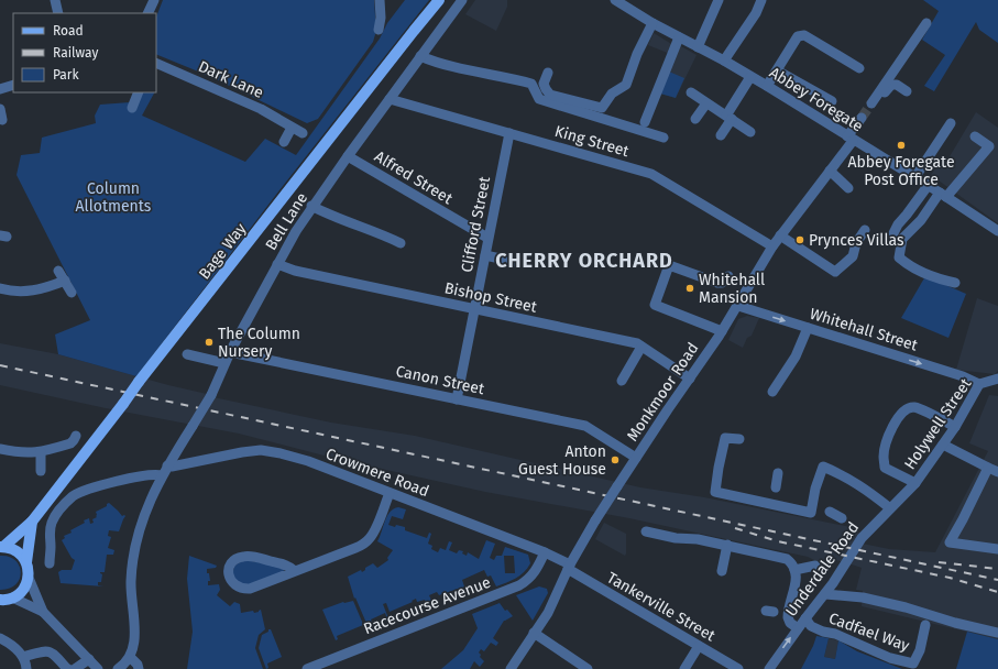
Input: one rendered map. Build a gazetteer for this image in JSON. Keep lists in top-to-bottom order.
{
  "streets": {
    "main road": ["Bage Way"],
    "street": [
      "Dark Lane",
      "Abbey Foregate",
      "King Street",
      "Alfred Street",
      "Bell Lane",
      "Clifford Street",
      "Bishop Street",
      "Whitehall Street",
      "Canon Street",
      "Monkmoor Road",
      "Holywell Street",
      "Crowmere Road",
      "Underdale Road",
      "Racecourse Avenue",
      "Tankerville Street",
      "Cadfael Way"
    ]
  },
  "crossings": [
    ["Abbey Foregate", "Monkmoor Road"],
    ["King Street", "Bell Lane"],
    ["King Street", "Clifford Street"],
    ["King Street", "Monkmoor Road"],
    ["Alfred Street", "Bell Lane"],
    ["Alfred Street", "Clifford Street"],
    ["Bell Lane", "Bishop Street"],
    ["Bell Lane", "Canon Street"],
    ["Bell Lane", "Crowmere Road"],
    ["Clifford Street", "Bishop Street"],
    ["Clifford Street", "Canon Street"],
    ["Bishop Street", "Monkmoor Road"],
    ["Whitehall Street", "Monkmoor Road"],
    ["Whitehall Street", "Holywell Street"],
    ["Canon Street", "Monkmoor Road"],
    ["Monkmoor Road", "Crowmere Road"],
    ["Monkmoor Road", "Tankerville Street"],
    ["Holywell Street", "Underdale Road"],
    ["Crowmere Road", "Racecourse Avenue"],
    ["Crowmere Road", "Tankerville Street"],
    ["Underdale Road", "Cadfael Way"]
  ],
  "one_way": ["Whitehall Street"],
  "districts": ["CHERRY ORCHARD"],
  "parks": ["Column Allotments"],
  "places": [
    "Abbey Foregate Post Office",
    "Prynces Villas",
    "Whitehall Mansion",
    "The Column Nursery",
    "Anton Guest House"
  ],
  "legend": ["Road", "Railway", "Park"]
}
